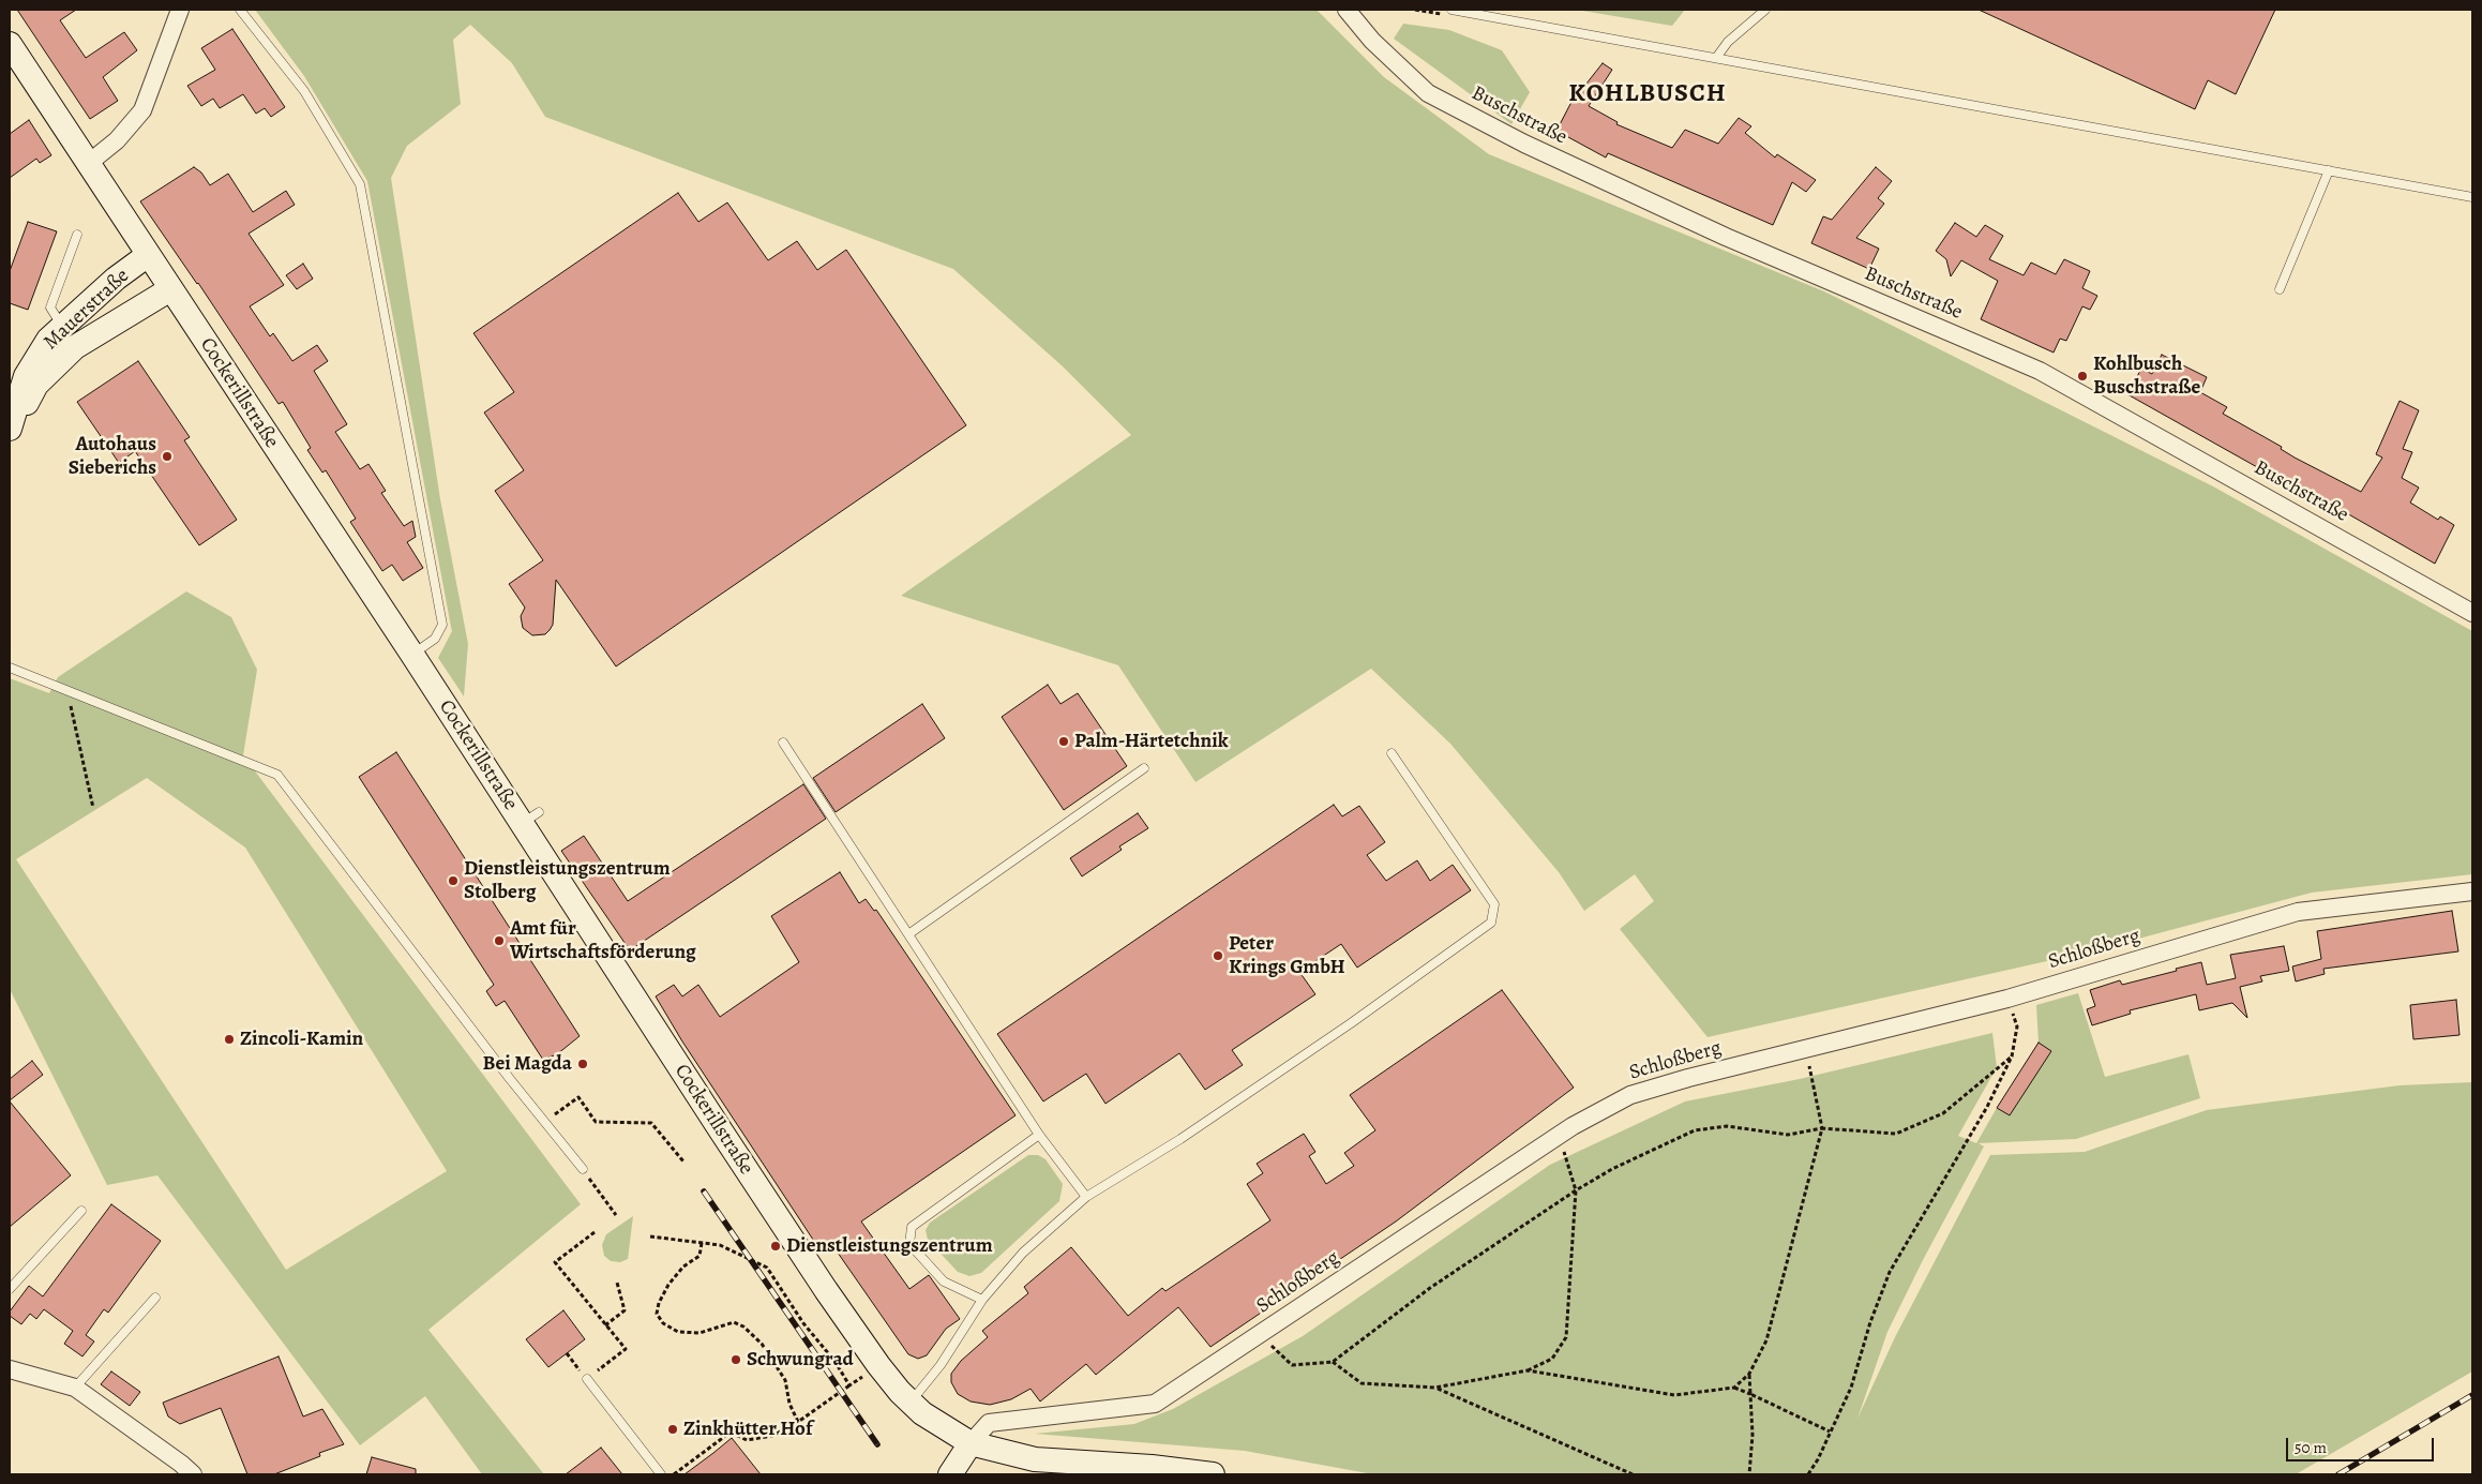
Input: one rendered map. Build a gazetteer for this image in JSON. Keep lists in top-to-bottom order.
{
  "streets": {
    "main road": ["Mauerstraße", "Cockerillstraße"],
    "street": ["Buschstraße", "Schloßberg"]
  },
  "crossings": [
    ["Mauerstraße", "Cockerillstraße"],
    ["Cockerillstraße", "Schloßberg"]
  ],
  "districts": ["KOHLBUSCH"],
  "places": [
    "Kohlbusch Buschstraße",
    "Autohaus Sieberichs",
    "Palm-Härtetchnik",
    "Dienstleistungszentrum Stolberg",
    "Amt für Wirtschaftsförderung",
    "Peter Krings GmbH",
    "Zincoli-Kamin",
    "Bei Magda",
    "Dienstleistungszentrum",
    "Schwungrad",
    "Zinkhütter Hof"
  ],
  "scale_bar": "50 m"
}
